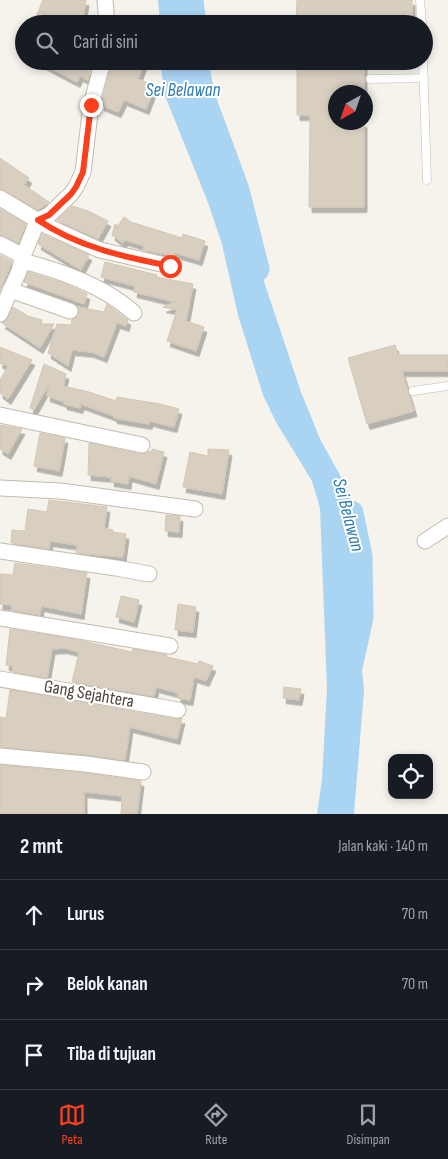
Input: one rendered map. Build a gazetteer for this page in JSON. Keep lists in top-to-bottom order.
{
  "streets": {
    "street": ["Gang Sejahtera"]
  },
  "water": ["Sei Belawan"],
  "north": "bottom left",
  "page": {
    "search": "Cari di sini",
    "heading": ["2 mnt", "Jalan kaki · 140 m"],
    "list": [
      ["Lurus", "70 m"],
      ["Belok kanan", "70 m"],
      "Tiba di tujuan"
    ],
    "nav": ["Peta", "Rute", "Disimpan"]
  }
}
